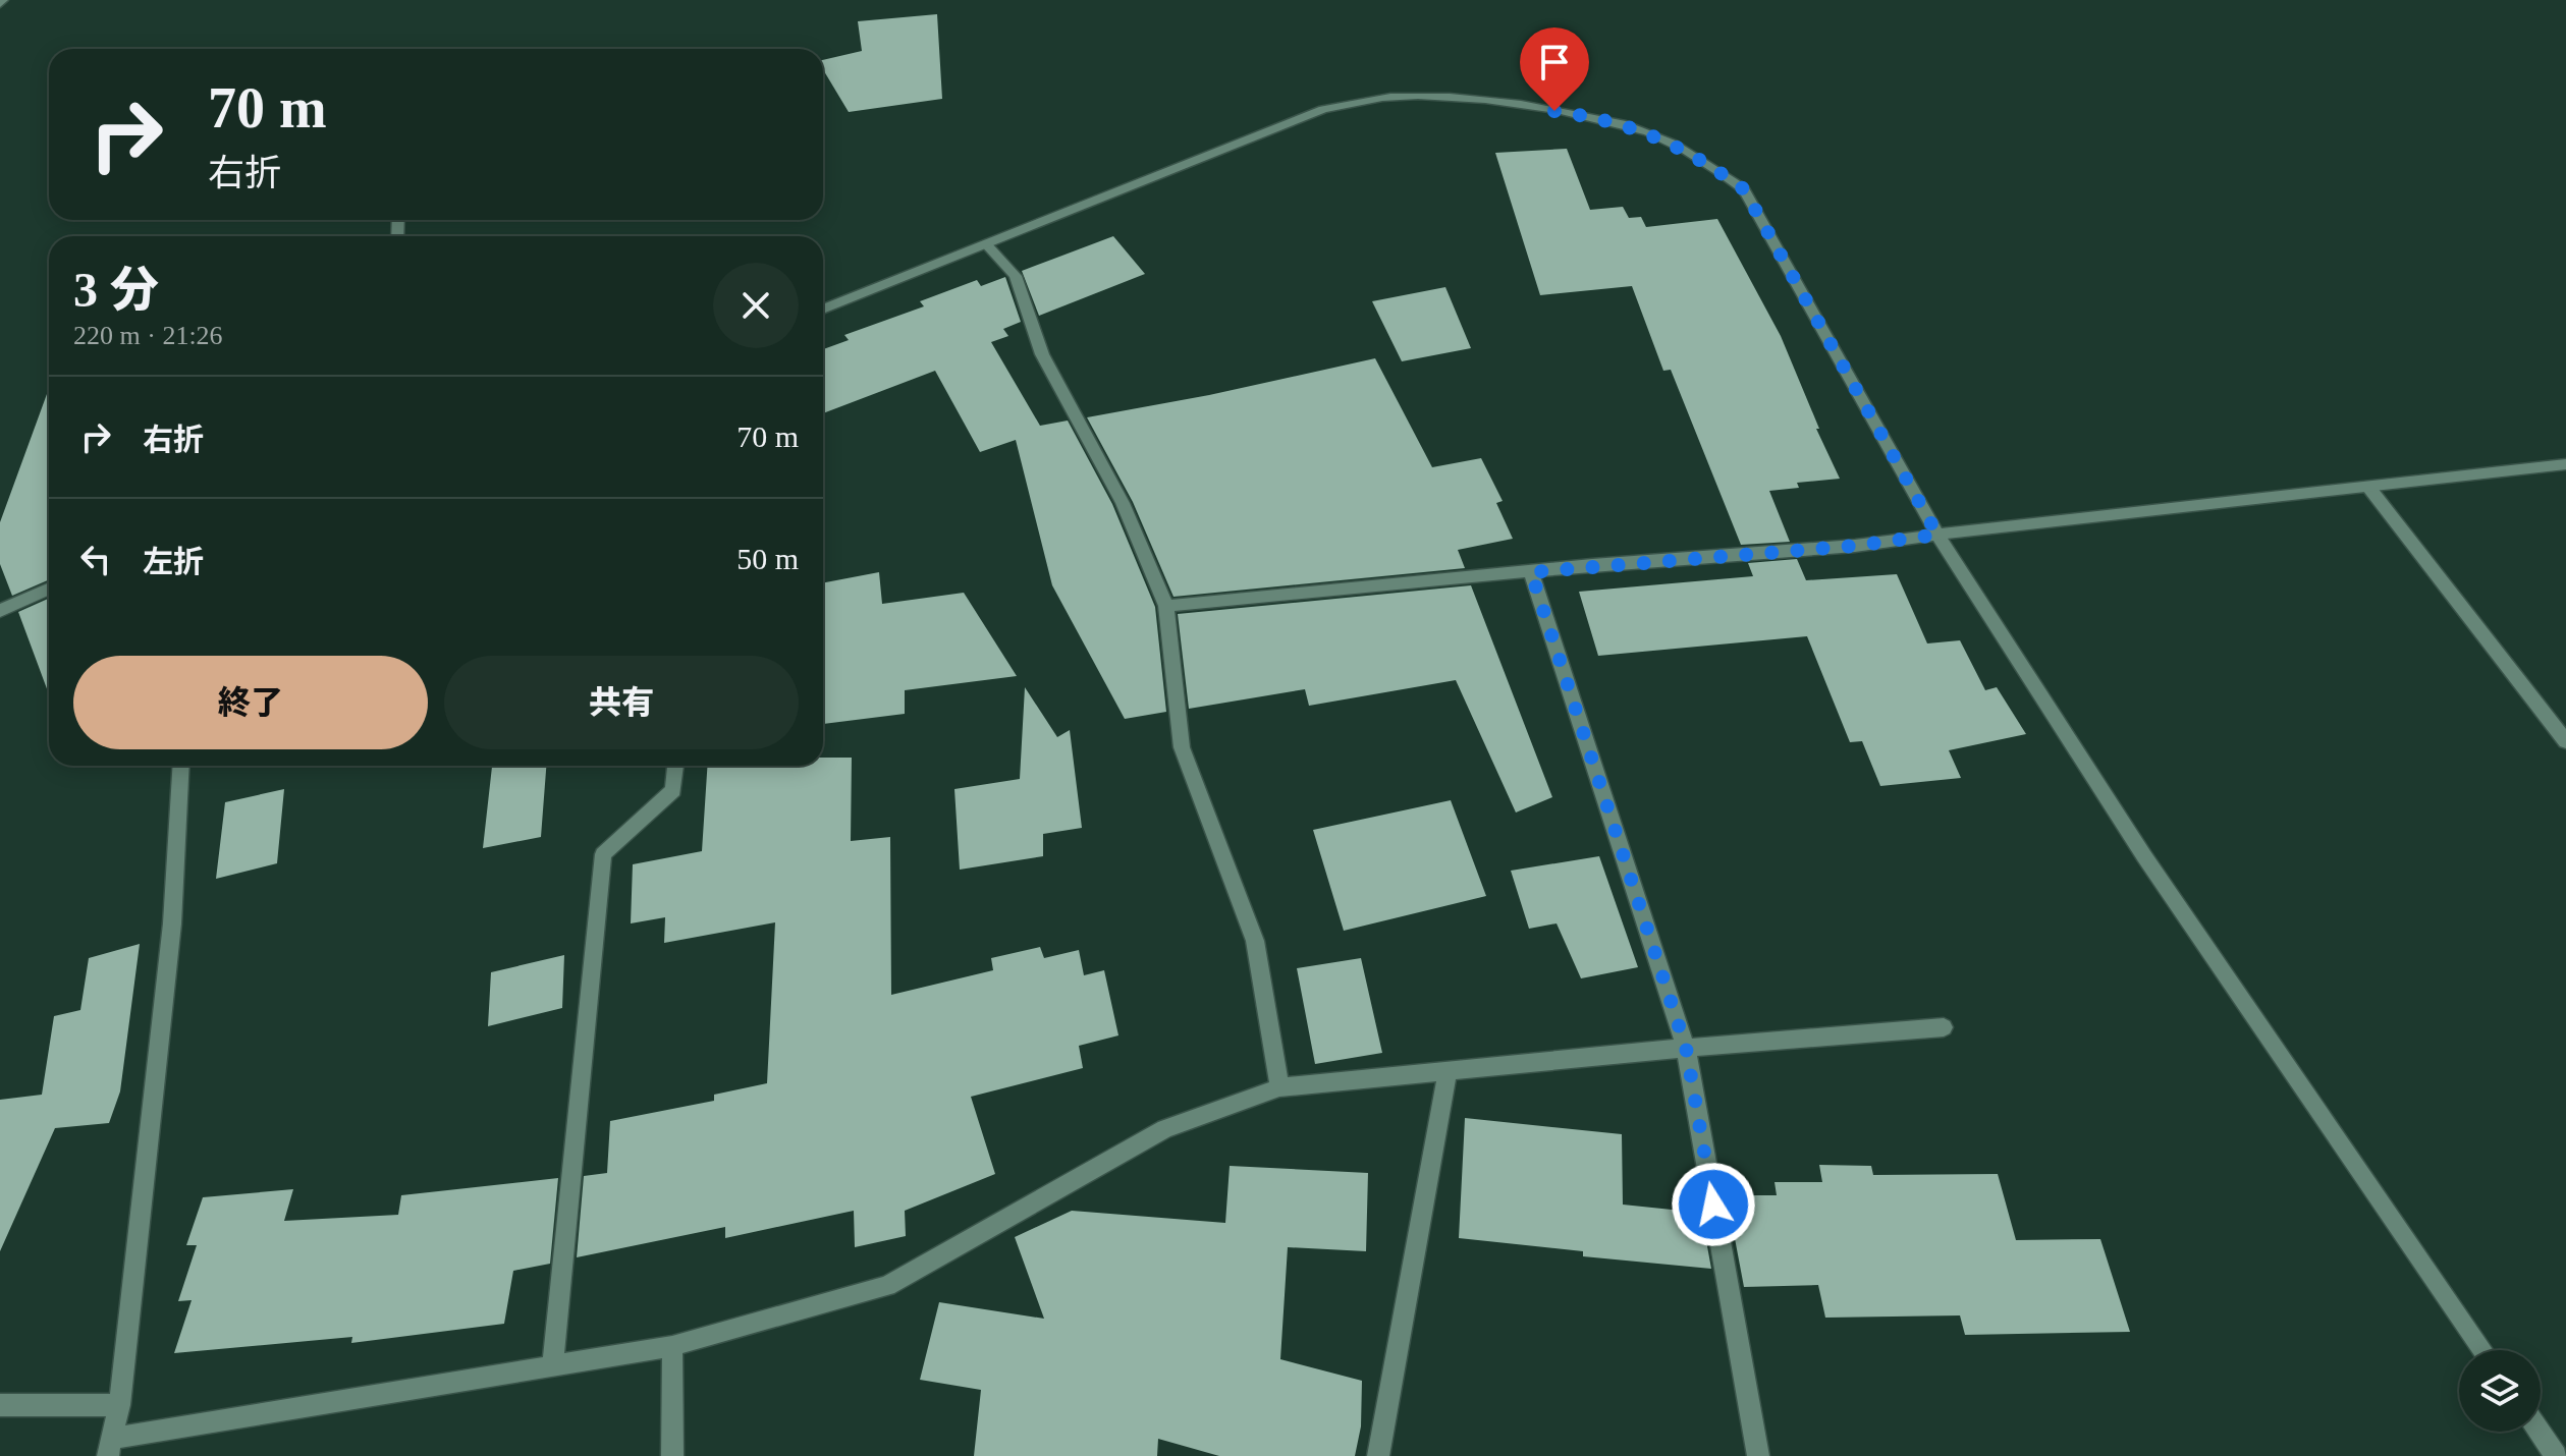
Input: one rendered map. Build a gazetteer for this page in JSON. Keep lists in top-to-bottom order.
{
  "page": {
    "turn": ["70 m", "右折"],
    "heading": ["3 分", "220 m · 21:26"],
    "list": [
      {
        "name": "右折",
        "value": "70 m"
      },
      {
        "name": "左折",
        "value": "50 m"
      }
    ],
    "buttons": ["終了", "共有"]
  }
}
